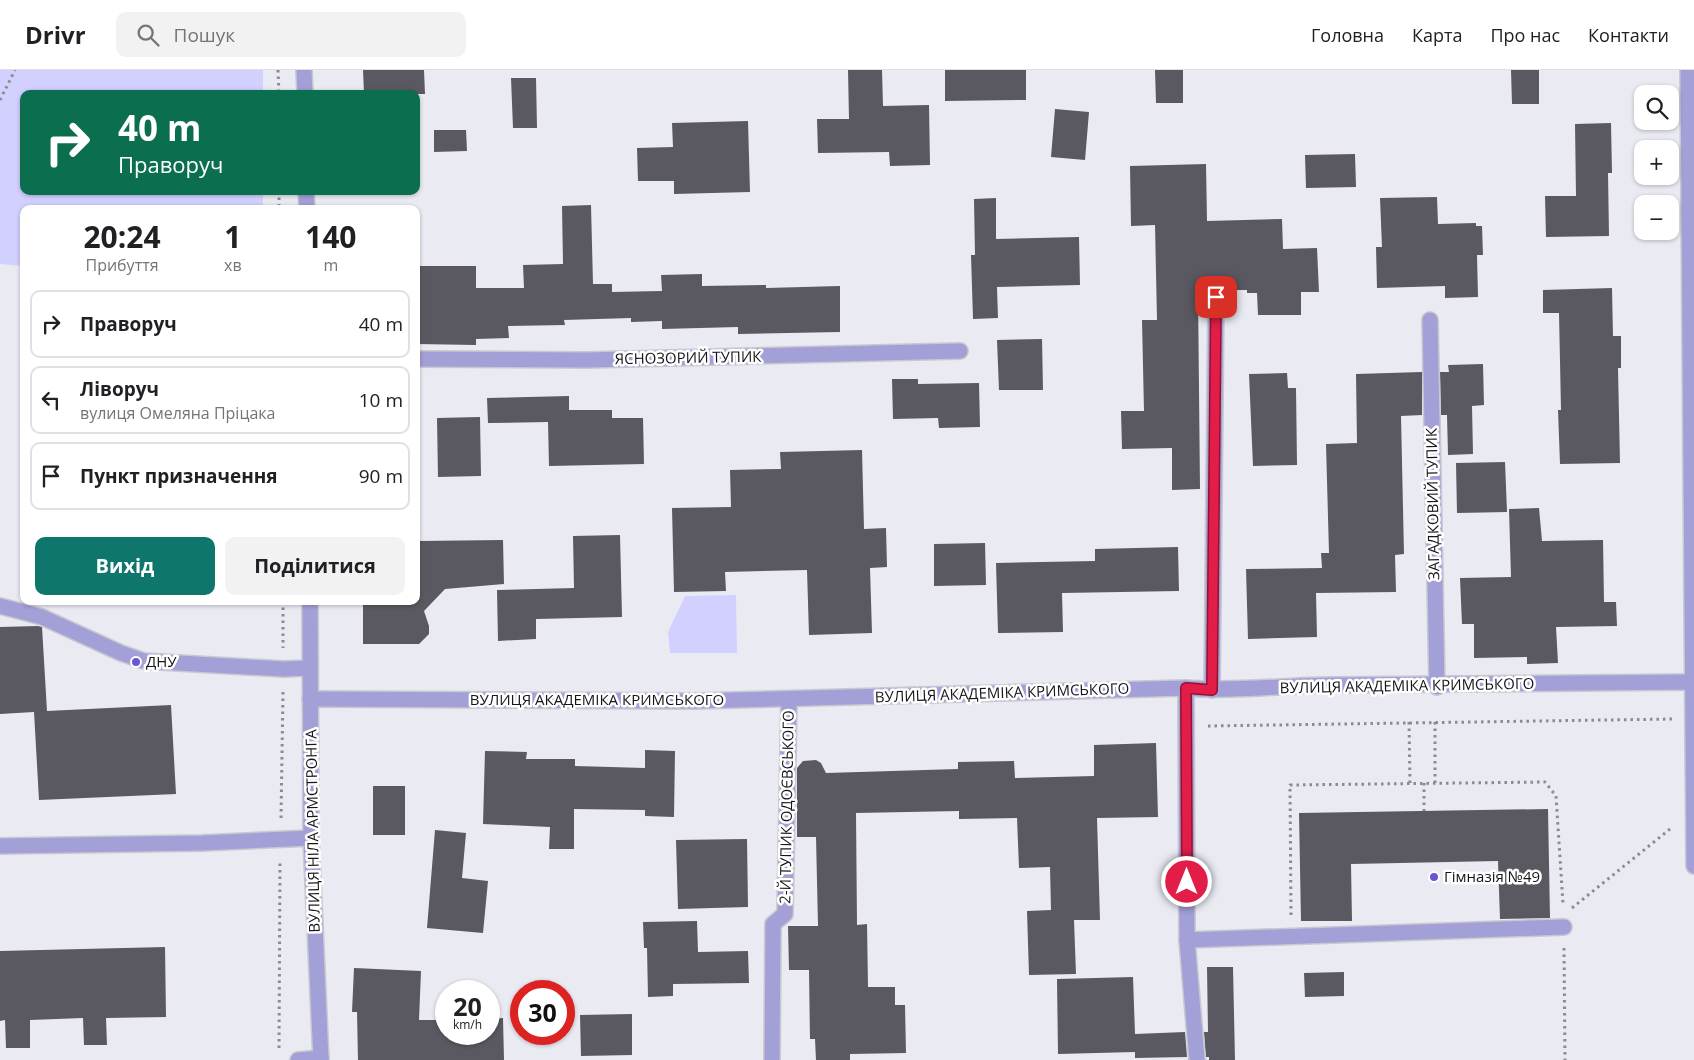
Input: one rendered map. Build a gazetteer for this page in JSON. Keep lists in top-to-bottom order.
{
  "streets": {
    "street": [
      "ЯСНОЗОРИЙ ТУПИК",
      "ЗАГАДКОВИЙ ТУПИК",
      "ВУЛИЦЯ АКАДЕМІКА КРИМСЬКОГО",
      "2-Й ТУПИК ОДОЄВСЬКОГО",
      "ВУЛИЦЯ НІЛА АРМСТРОНГА"
    ]
  },
  "crossings": [
    ["ЗАГАДКОВИЙ ТУПИК", "ВУЛИЦЯ АКАДЕМІКА КРИМСЬКОГО"],
    ["ВУЛИЦЯ АКАДЕМІКА КРИМСЬКОГО", "2-Й ТУПИК ОДОЄВСЬКОГО"],
    ["ВУЛИЦЯ АКАДЕМІКА КРИМСЬКОГО", "ВУЛИЦЯ НІЛА АРМСТРОНГА"]
  ],
  "places": ["ДНУ", "Гімназія №49"],
  "page": {
    "header": "Drivr",
    "search": "Пошук",
    "nav": [
      "Головна",
      "Карта",
      "Про нас",
      "Контакти"
    ],
    "map_buttons": ["+", "−"],
    "turn": ["40 m", "Праворуч"],
    "eta": [
      "20:24",
      "Прибуття",
      "1",
      "хв",
      "140",
      "m"
    ],
    "list": [
      {
        "name": "Праворуч",
        "value": "40 m"
      },
      {
        "name": "Ліворуч",
        "note": "вулиця Омеляна Пріцака",
        "value": "10 m"
      },
      {
        "name": "Пункт призначення",
        "value": "90 m"
      }
    ],
    "buttons": ["Вихід", "Поділитися"],
    "speed": "20 km/h",
    "limit": "30"
  }
}
